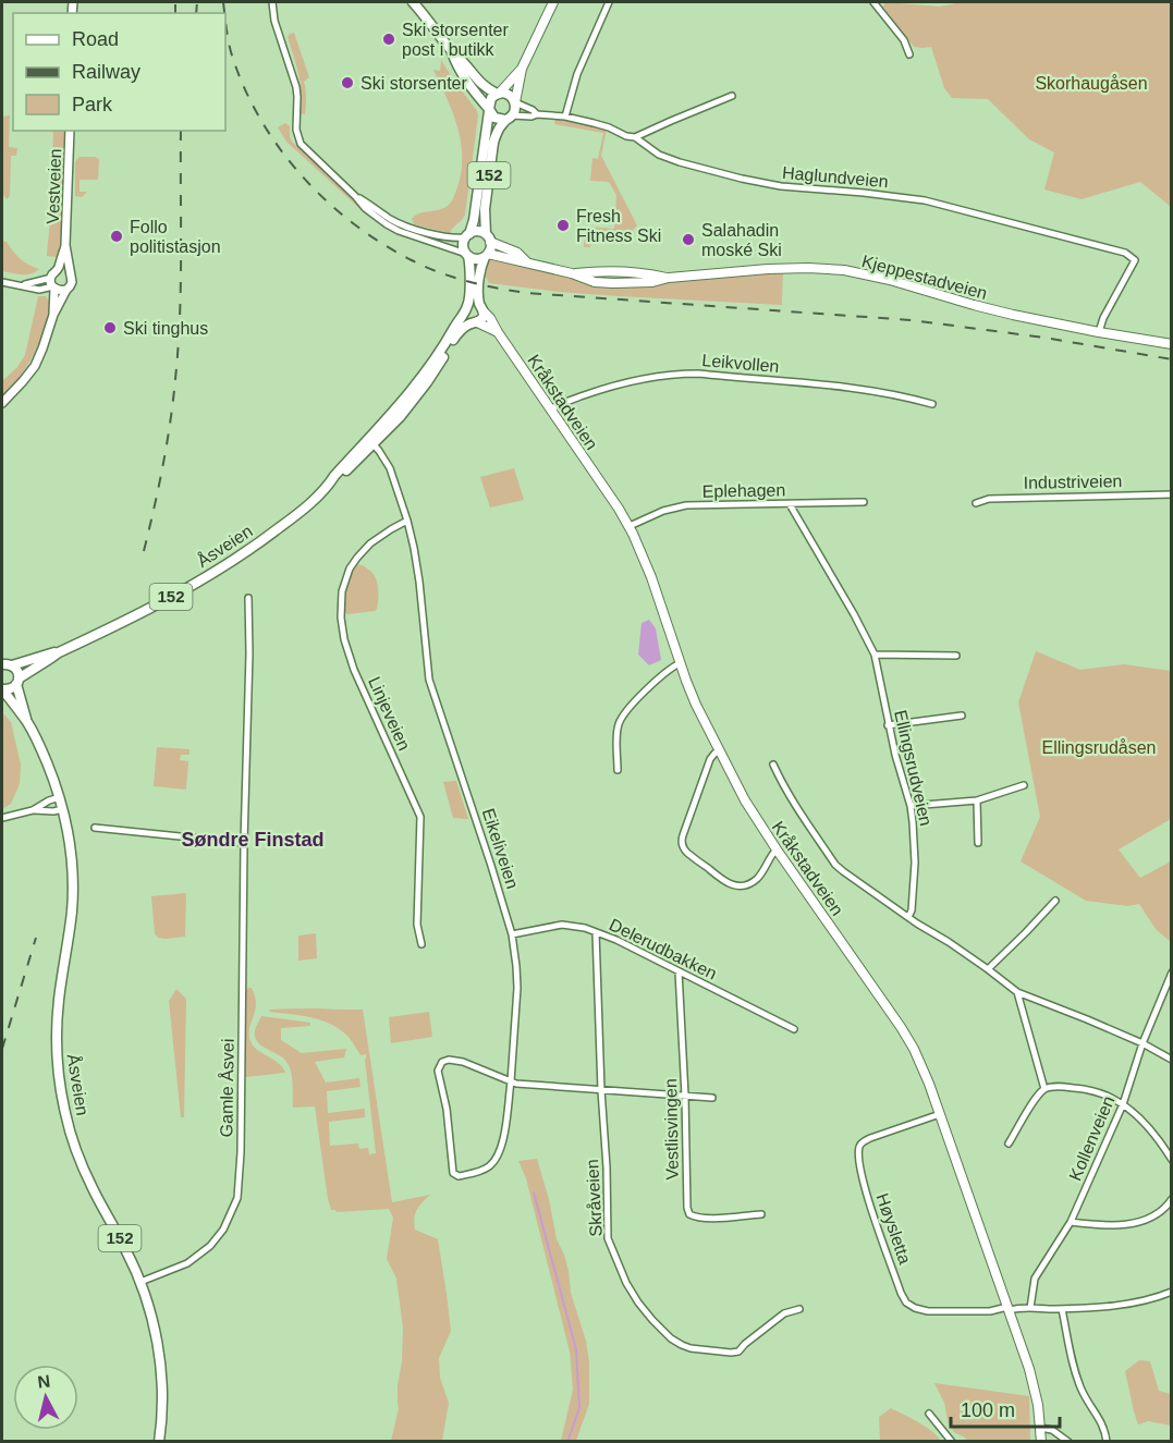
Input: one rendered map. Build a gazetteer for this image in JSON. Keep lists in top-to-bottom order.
{
  "streets": {
    "main road": [
      "152",
      "Kjeppestadveien",
      "Kråkstadveien",
      "Åsveien"
    ],
    "street": [
      "Haglundveien",
      "Vestveien",
      "Leikvollen",
      "Industriveien",
      "Eplehagen",
      "Linjeveien",
      "Ellingsrudveien",
      "Eikeliveien",
      "Delerudbakken",
      "Gamle Åsvei",
      "Vestlisvingen",
      "Kollenveien",
      "Skråveien",
      "Høysletta"
    ]
  },
  "crossings": [
    ["152", "Haglundveien"],
    ["152", "Kjeppestadveien"],
    ["152", "Kråkstadveien"],
    ["152", "Åsveien"],
    ["Haglundveien", "Kjeppestadveien"],
    ["Leikvollen", "Kråkstadveien"],
    ["Kråkstadveien", "Eplehagen"],
    ["Kråkstadveien", "Åsveien"],
    ["Kråkstadveien", "Høysletta"],
    ["Eplehagen", "Ellingsrudveien"],
    ["Åsveien", "Eikeliveien"],
    ["Åsveien", "Gamle Åsvei"],
    ["Linjeveien", "Eikeliveien"],
    ["Eikeliveien", "Delerudbakken"],
    ["Delerudbakken", "Vestlisvingen"],
    ["Delerudbakken", "Skråveien"]
  ],
  "districts": ["Søndre Finstad"],
  "parks": ["Skorhaugåsen", "Ellingsrudåsen"],
  "places": [
    "Ski storsenter post i butikk",
    "Ski storsenter",
    "Fresh Fitness Ski",
    "Follo politistasjon",
    "Salahadin moské Ski",
    "Ski tinghus"
  ],
  "legend": ["Road", "Railway", "Park"],
  "scale_bar": "100 m",
  "north": "top"
}
